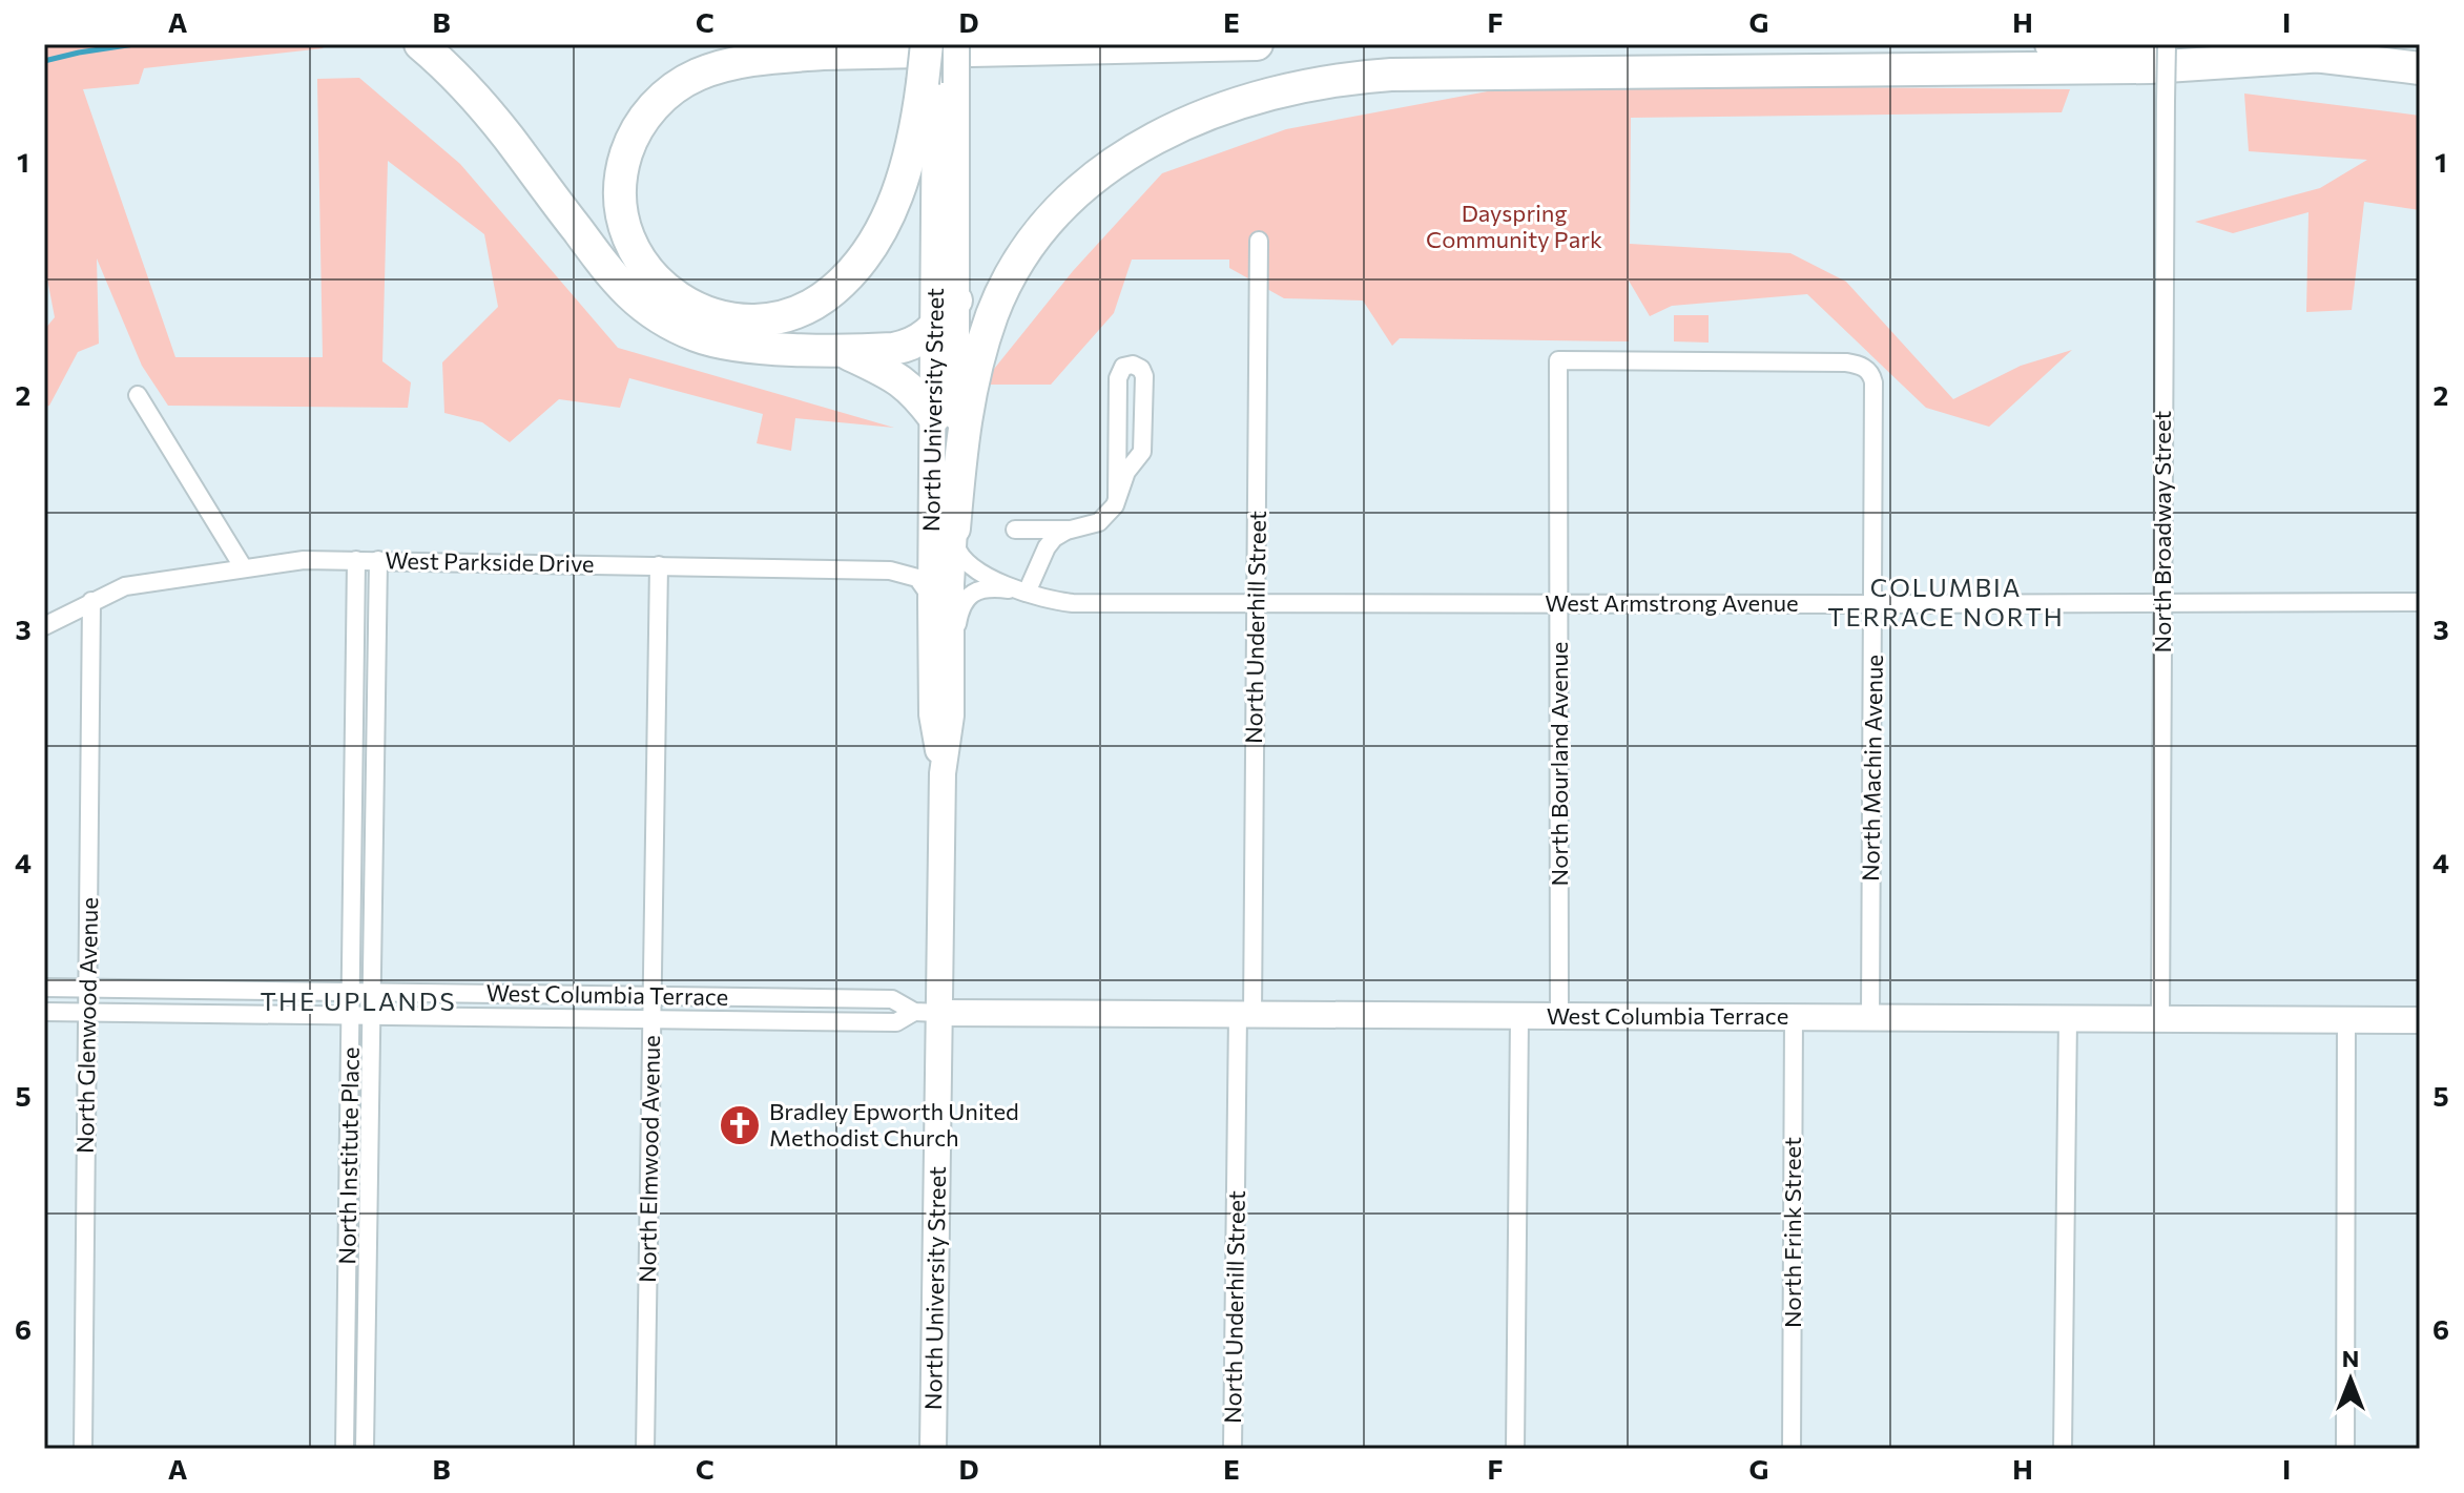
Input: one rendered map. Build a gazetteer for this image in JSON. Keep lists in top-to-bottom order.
{
  "streets": {
    "main road": ["North University Street", "West Columbia Terrace"],
    "street": [
      "North Broadway Street",
      "West Parkside Drive",
      "West Armstrong Avenue",
      "North Underhill Street",
      "North Bourland Avenue",
      "North Machin Avenue",
      "North Glenwood Avenue",
      "North Institute Place",
      "North Elmwood Avenue",
      "North Frink Street"
    ]
  },
  "crossings": [
    ["North University Street", "West Parkside Drive"],
    ["North University Street", "West Armstrong Avenue"],
    ["North University Street", "West Columbia Terrace"],
    ["North Broadway Street", "West Armstrong Avenue"],
    ["North Broadway Street", "West Columbia Terrace"],
    ["West Parkside Drive", "North Glenwood Avenue"],
    ["West Parkside Drive", "North Institute Place"],
    ["West Parkside Drive", "North Elmwood Avenue"],
    ["West Armstrong Avenue", "North Underhill Street"],
    ["West Armstrong Avenue", "North Bourland Avenue"],
    ["West Armstrong Avenue", "North Machin Avenue"],
    ["North Underhill Street", "West Columbia Terrace"],
    ["North Bourland Avenue", "North Machin Avenue"],
    ["North Bourland Avenue", "West Columbia Terrace"],
    ["North Machin Avenue", "West Columbia Terrace"],
    ["West Columbia Terrace", "North Glenwood Avenue"],
    ["West Columbia Terrace", "North Institute Place"],
    ["West Columbia Terrace", "North Elmwood Avenue"],
    ["West Columbia Terrace", "North Frink Street"]
  ],
  "districts": ["COLUMBIA TERRACE NORTH", "THE UPLANDS"],
  "parks": ["Dayspring Community Park"],
  "places": {
    "church": ["Bradley Epworth United Methodist Church"]
  },
  "north": "top",
  "grid": {
    "columns": [
      "A",
      "B",
      "C",
      "D",
      "E",
      "F",
      "G",
      "H",
      "I"
    ],
    "rows": [
      "1",
      "2",
      "3",
      "4",
      "5",
      "6"
    ]
  }
}
